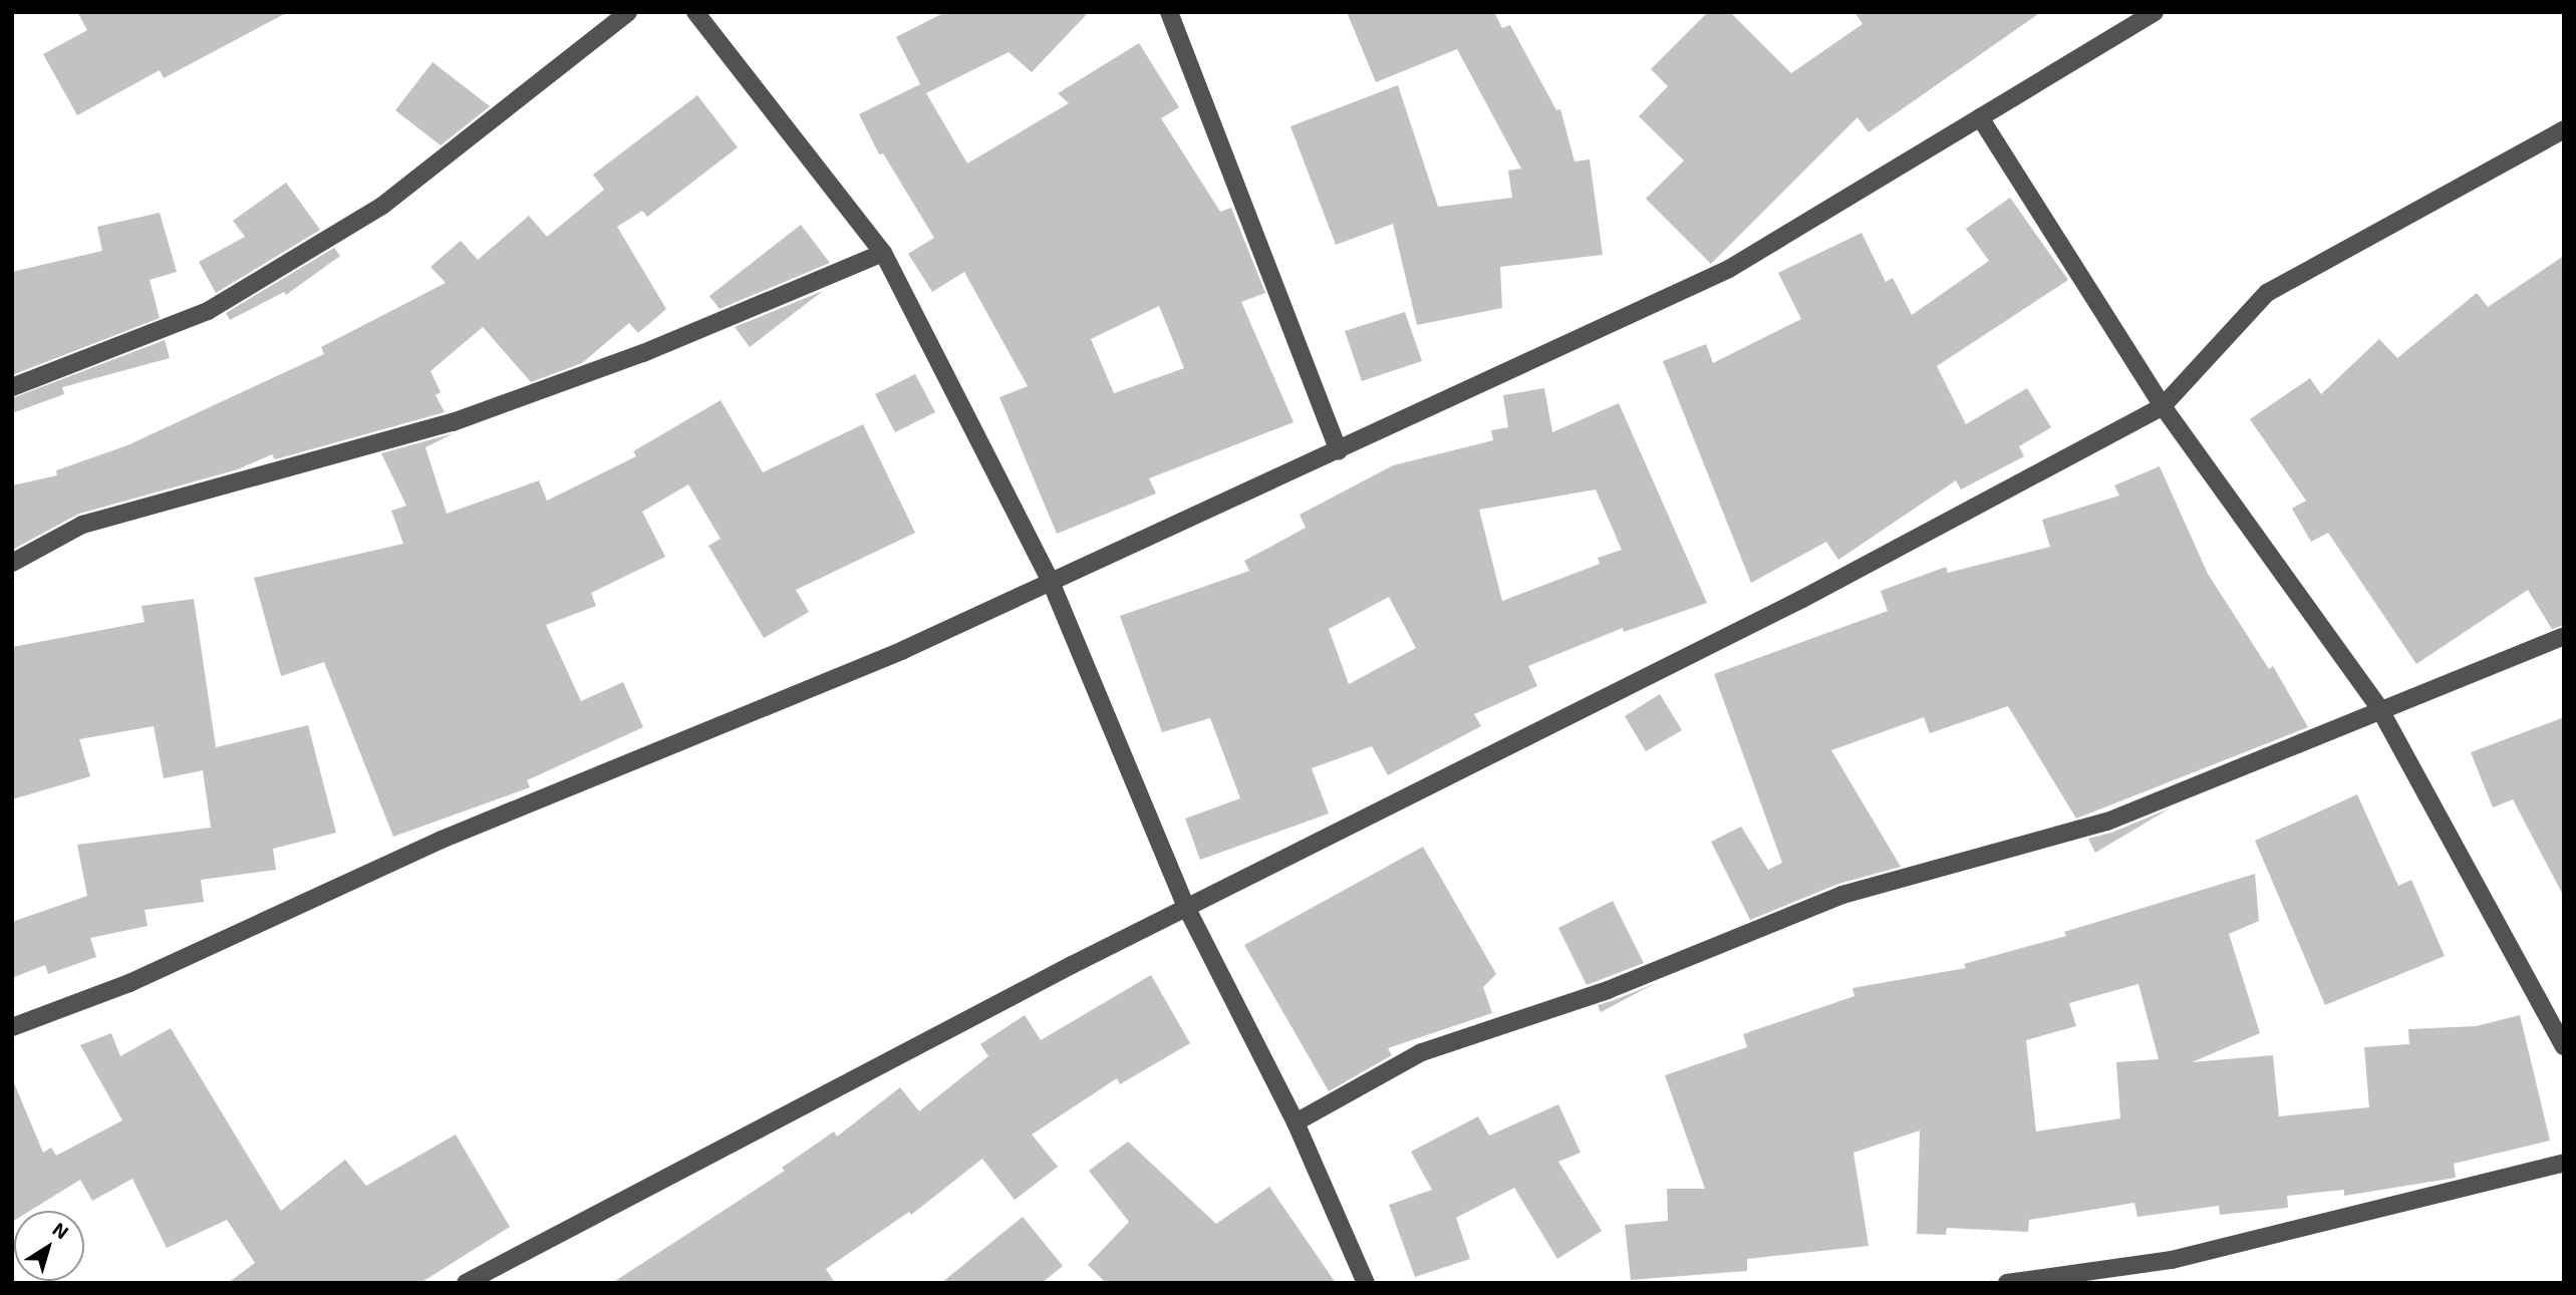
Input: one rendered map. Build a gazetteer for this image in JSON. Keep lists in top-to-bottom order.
{
  "north": "top right"
}
